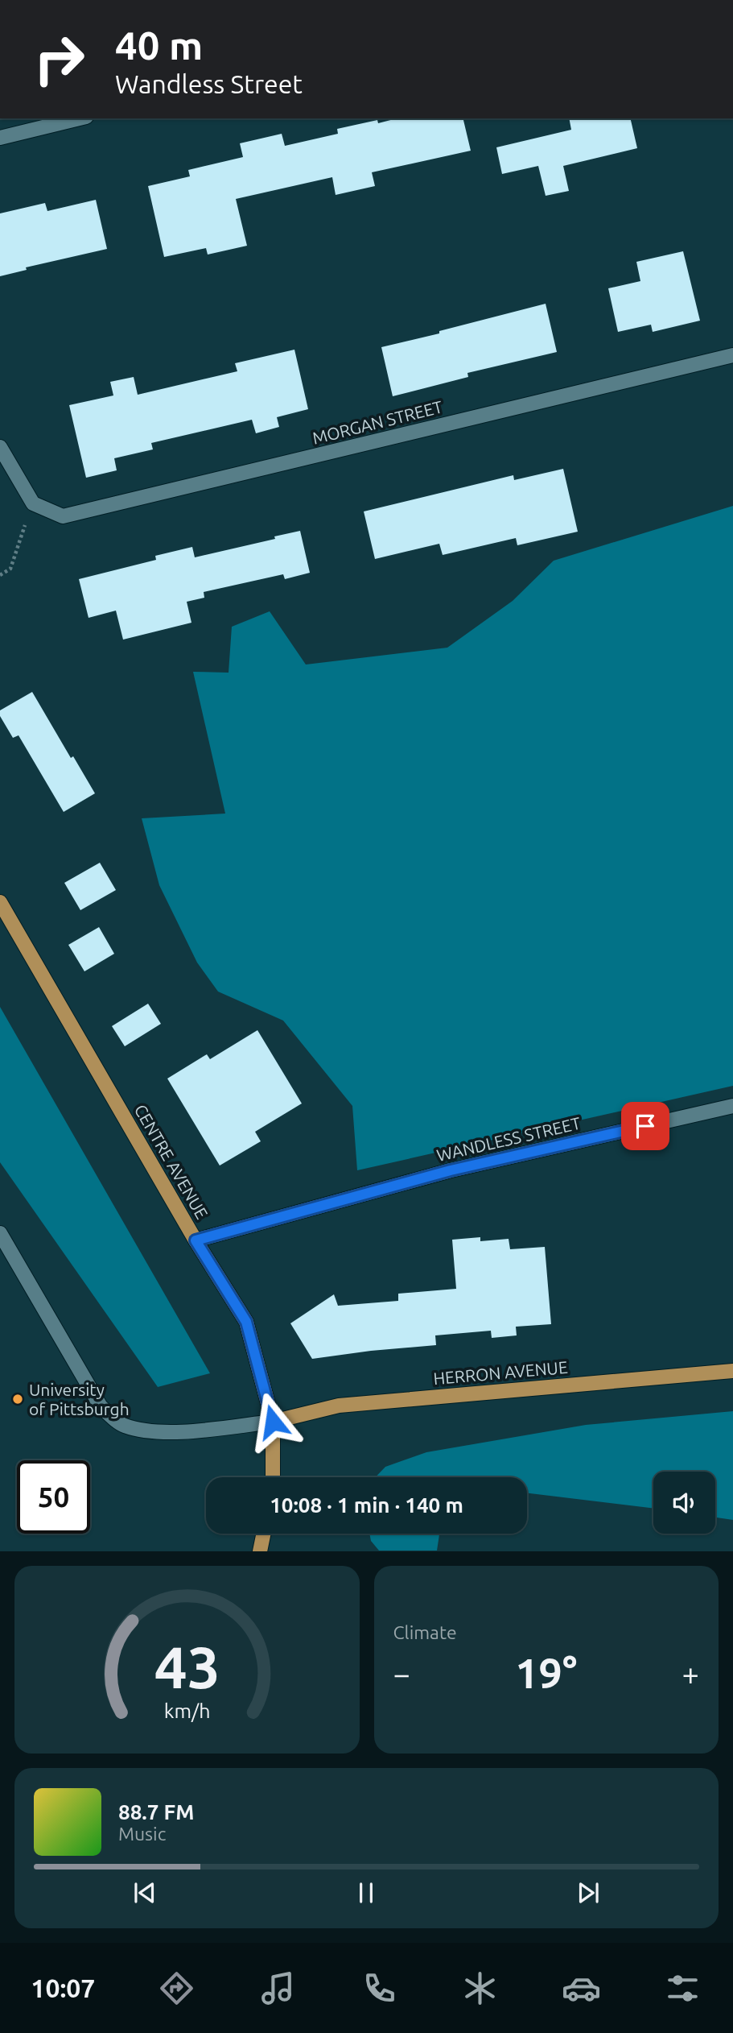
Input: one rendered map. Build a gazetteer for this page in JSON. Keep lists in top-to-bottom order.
{
  "streets": {
    "main road": ["CENTRE AVENUE", "HERRON AVENUE"],
    "street": ["MORGAN STREET", "WANDLESS STREET"]
  },
  "crossings": [
    ["WANDLESS STREET", "CENTRE AVENUE"],
    ["CENTRE AVENUE", "HERRON AVENUE"]
  ],
  "places": ["University of Pittsburgh"],
  "page": {
    "turn": ["40 m", "Wandless Street"],
    "limit": "50",
    "trip": "10:08 · 1 min · 140 m",
    "tile": "Climate",
    "heat": ["−", "19°", "+"],
    "song": ["88.7 FM", "Music"],
    "tabs": "10:07",
    "gauge": ["43", "km/h"]
  }
}
